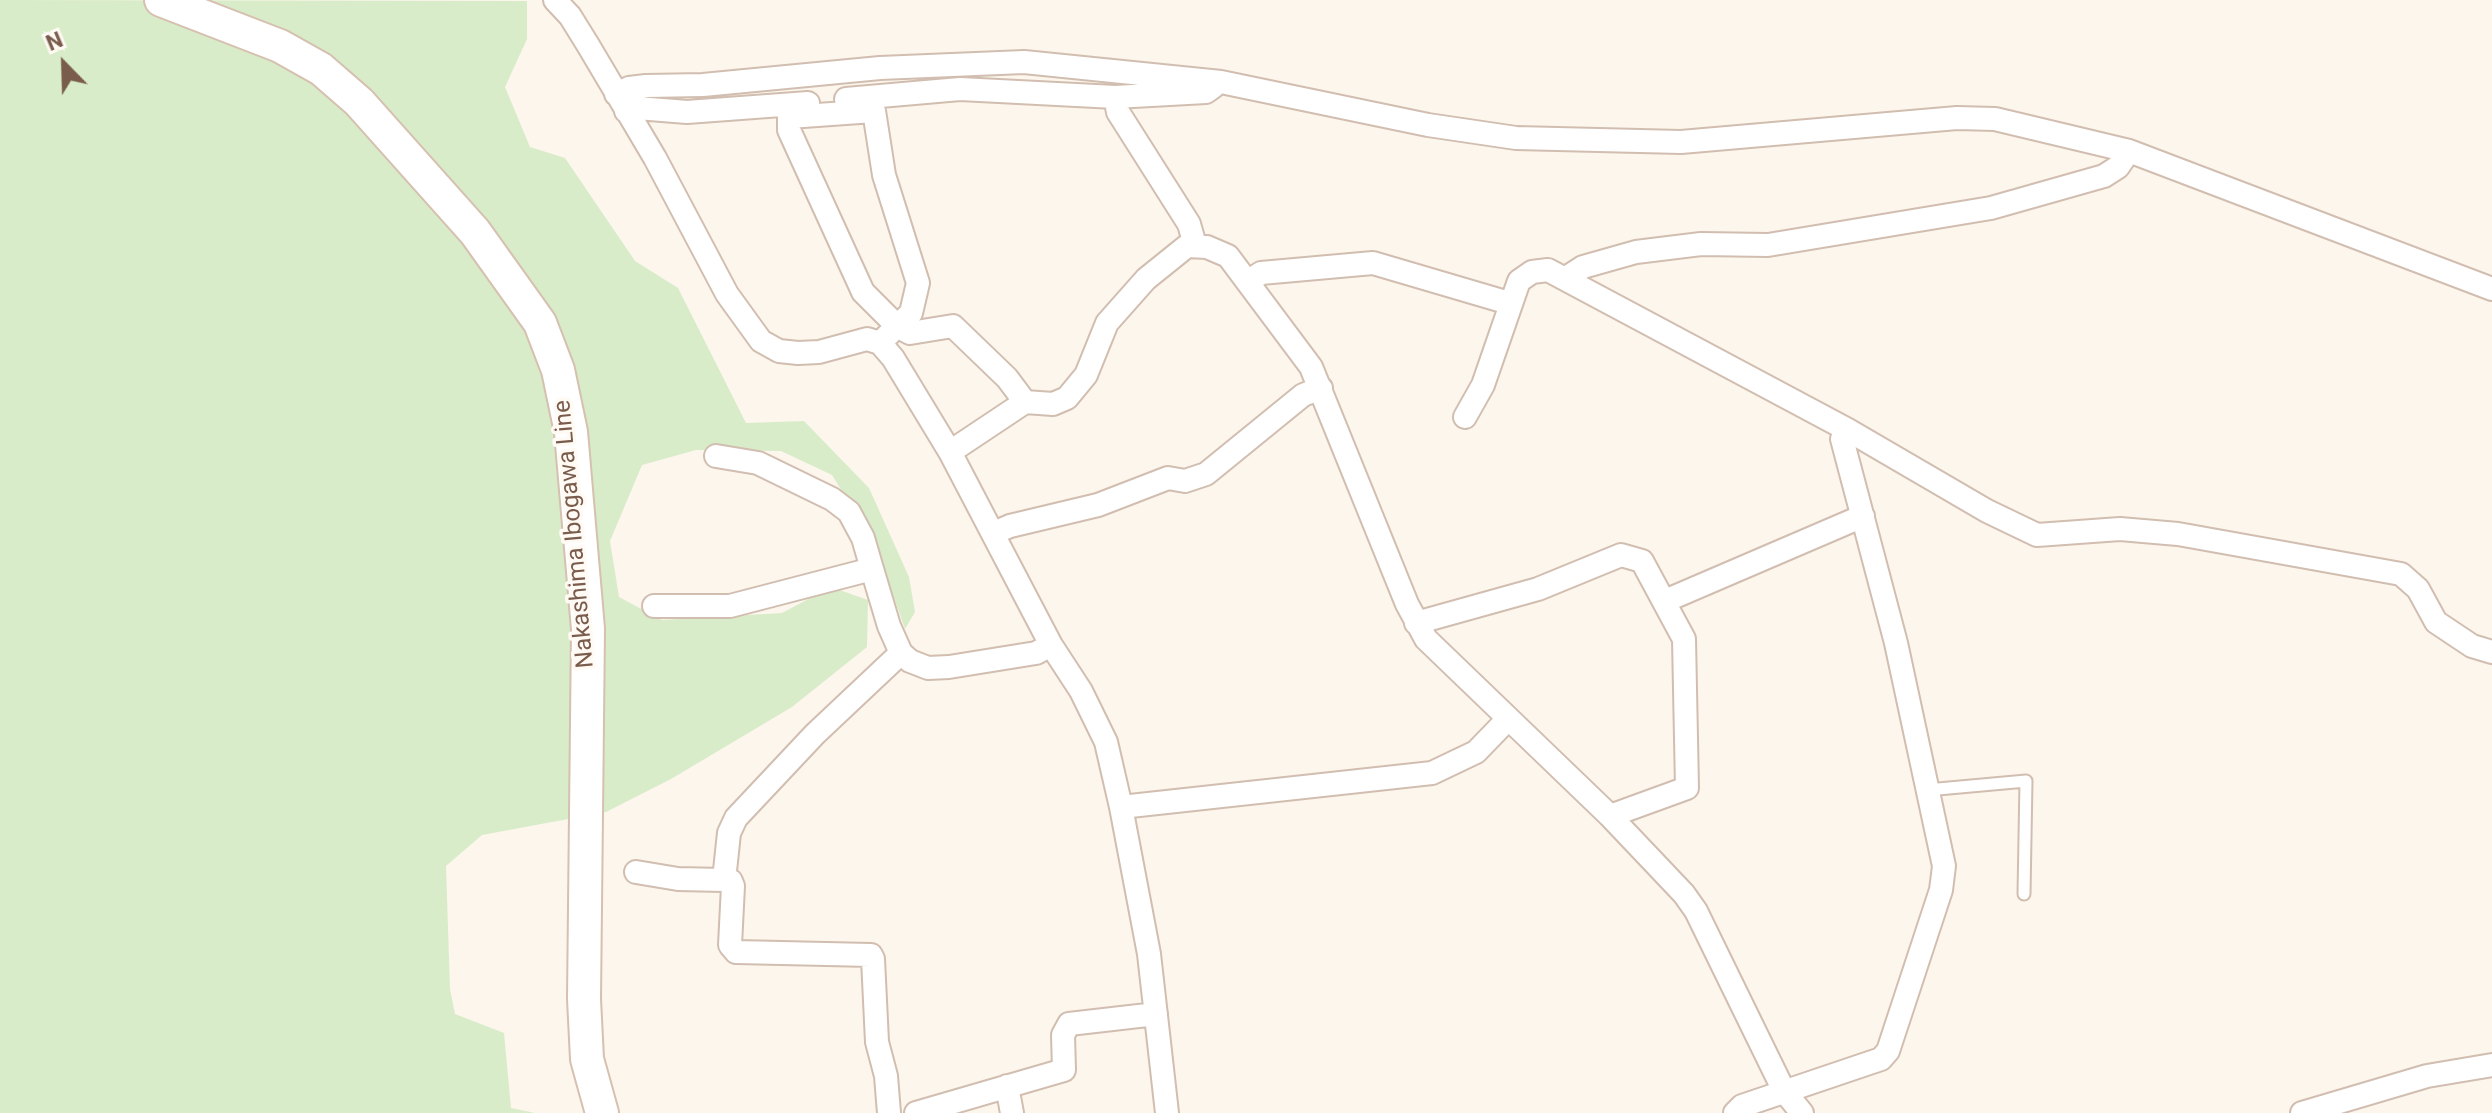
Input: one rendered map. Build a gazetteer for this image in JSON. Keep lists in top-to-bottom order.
{
  "streets": {
    "main road": ["Nakashima Ibogawa Line"]
  },
  "north": "top left"
}
